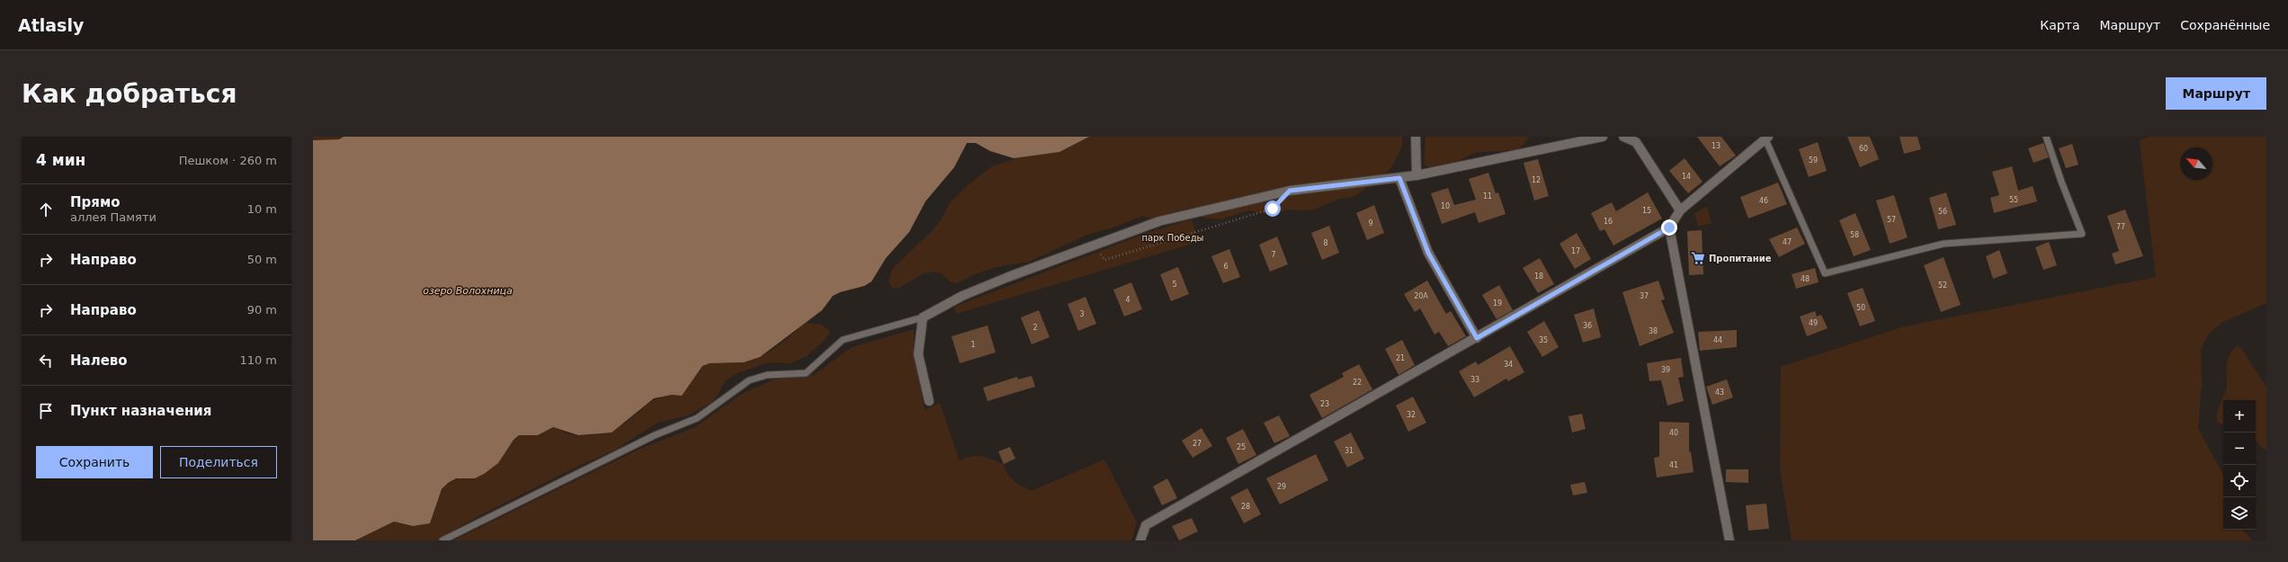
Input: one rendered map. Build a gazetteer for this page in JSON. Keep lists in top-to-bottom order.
{
  "water": ["озеро Волохница"],
  "parks": ["парк Победы"],
  "places": {
    "supermarket": ["Пропитание"]
  },
  "house_numbers": [
    "13",
    "60",
    "59",
    "14",
    "12",
    "11",
    "55",
    "46",
    "10",
    "15",
    "56",
    "57",
    "16",
    "9",
    "77",
    "58",
    "47",
    "8",
    "17",
    "7",
    "6",
    "18",
    "48",
    "5",
    "52",
    "20А",
    "37",
    "4",
    "19",
    "50",
    "3",
    "49",
    "36",
    "2",
    "38",
    "35",
    "44",
    "1",
    "21",
    "34",
    "39",
    "33",
    "22",
    "43",
    "23",
    "32",
    "40",
    "27",
    "25",
    "31",
    "41",
    "29",
    "28"
  ],
  "north": "top left",
  "page": {
    "header": "Atlasly",
    "nav": ["Карта", "Маршрут", "Сохранённые"],
    "buttons": [
      "Маршрут",
      ["Сохранить", "Поделиться"]
    ],
    "title": "Как добраться",
    "heading": ["4 мин", "Пешком · 260 m"],
    "list": [
      ["Прямо", "аллея Памяти", "10 m"],
      ["Направо", "50 m"],
      ["Направо", "90 m"],
      ["Налево", "110 m"],
      "Пункт назначения"
    ],
    "map_buttons": ["+", "−"]
  }
}
